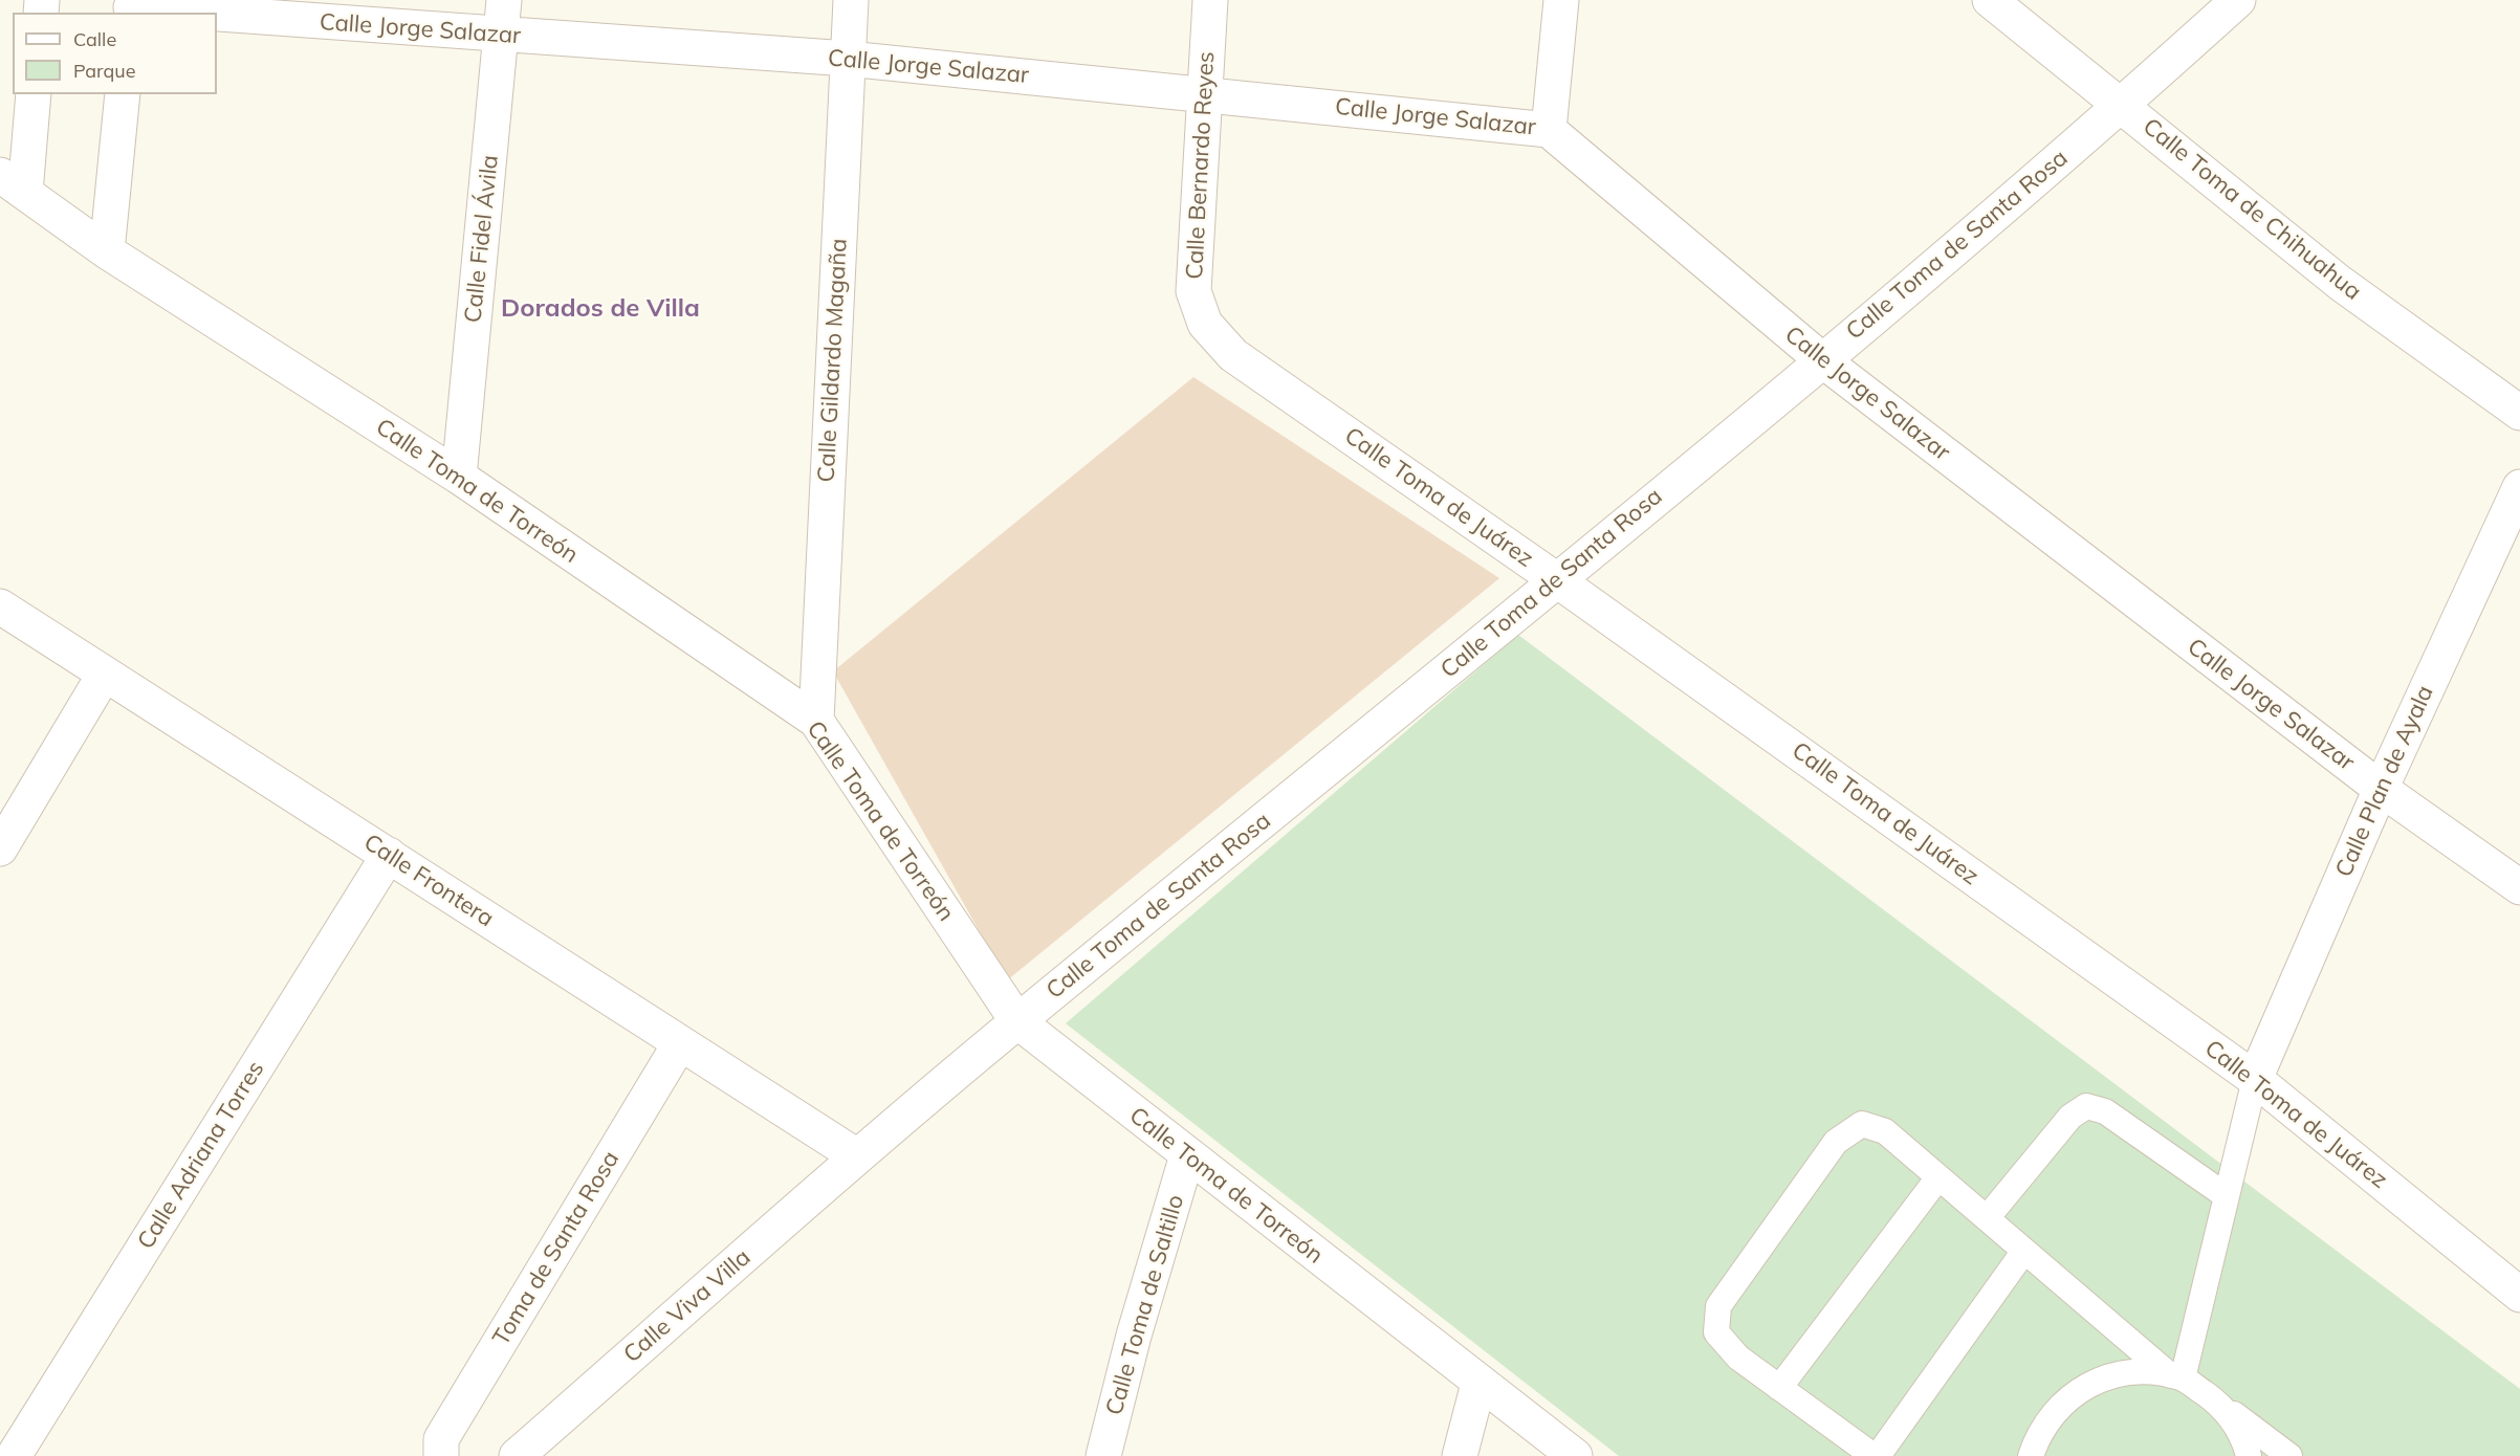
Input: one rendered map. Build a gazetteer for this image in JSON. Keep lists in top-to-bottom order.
{
  "streets": {
    "street": [
      "Calle Jorge Salazar",
      "Calle Bernardo Reyes",
      "Calle Toma de Chihuahua",
      "Calle Fidel Ávila",
      "Calle Toma de Santa Rosa",
      "Calle Gildardo Magaña",
      "Calle Toma de Torreón",
      "Calle Toma de Juárez",
      "Calle Plan de Ayala",
      "Calle Frontera",
      "Calle Adriana Torres",
      "Toma de Santa Rosa",
      "Calle Toma de Saltillo",
      "Calle Viva Villa"
    ]
  },
  "crossings": [
    ["Calle Jorge Salazar", "Calle Bernardo Reyes"],
    ["Calle Jorge Salazar", "Calle Fidel Ávila"],
    ["Calle Jorge Salazar", "Calle Toma de Santa Rosa"],
    ["Calle Jorge Salazar", "Calle Gildardo Magaña"],
    ["Calle Jorge Salazar", "Calle Plan de Ayala"],
    ["Calle Bernardo Reyes", "Calle Toma de Juárez"],
    ["Calle Toma de Chihuahua", "Calle Toma de Santa Rosa"],
    ["Calle Fidel Ávila", "Calle Toma de Torreón"],
    ["Calle Toma de Santa Rosa", "Calle Toma de Torreón"],
    ["Calle Toma de Santa Rosa", "Calle Toma de Juárez"],
    ["Calle Toma de Santa Rosa", "Calle Frontera"],
    ["Calle Toma de Santa Rosa", "Calle Viva Villa"],
    ["Calle Gildardo Magaña", "Calle Toma de Torreón"],
    ["Calle Toma de Torreón", "Calle Toma de Saltillo"],
    ["Calle Toma de Juárez", "Calle Plan de Ayala"],
    ["Calle Frontera", "Calle Adriana Torres"],
    ["Calle Frontera", "Toma de Santa Rosa"],
    ["Calle Frontera", "Calle Viva Villa"]
  ],
  "districts": ["Dorados de Villa"],
  "legend": ["Calle", "Parque"]
}
